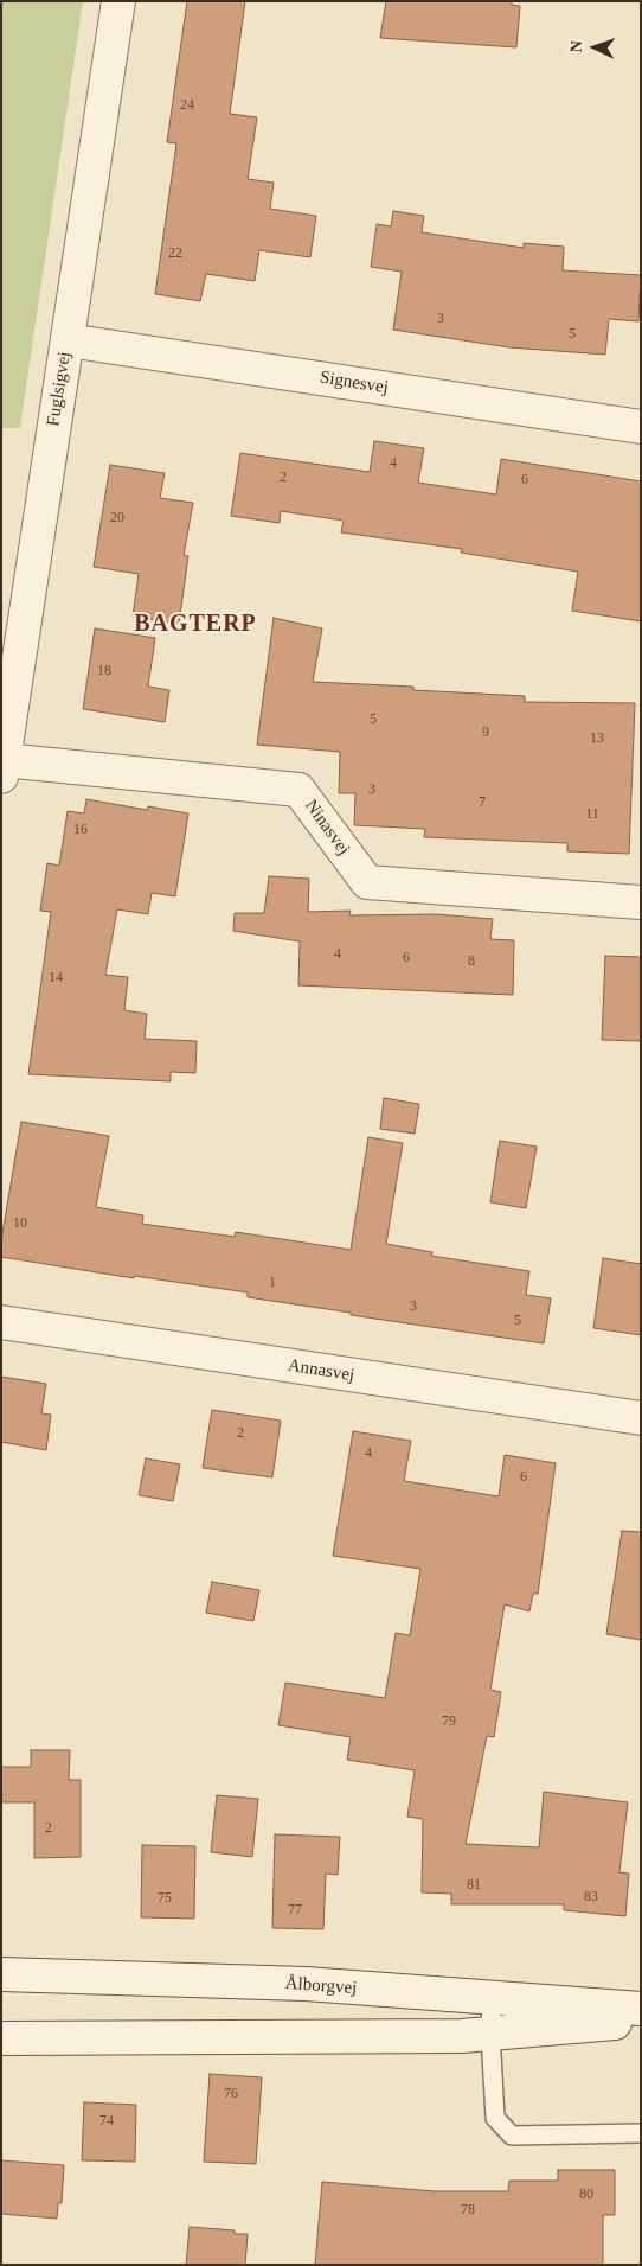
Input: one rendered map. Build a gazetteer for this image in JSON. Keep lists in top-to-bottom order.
{
  "streets": {
    "street": [
      "Signesvej",
      "Fuglsigvej",
      "Ninasvej",
      "Annasvej",
      "Ålborgvej"
    ]
  },
  "crossings": [
    ["Signesvej", "Fuglsigvej"],
    ["Fuglsigvej", "Ninasvej"]
  ],
  "districts": ["BAGTERP"],
  "house_numbers": [
    "24",
    "22",
    "3",
    "5",
    "4",
    "2",
    "6",
    "20",
    "18",
    "5",
    "9",
    "13",
    "3",
    "7",
    "11",
    "16",
    "4",
    "6",
    "8",
    "14",
    "10",
    "1",
    "3",
    "5",
    "2",
    "4",
    "6",
    "79",
    "2",
    "81",
    "83",
    "75",
    "77",
    "76",
    "74",
    "80",
    "78"
  ],
  "north": "left"
}
